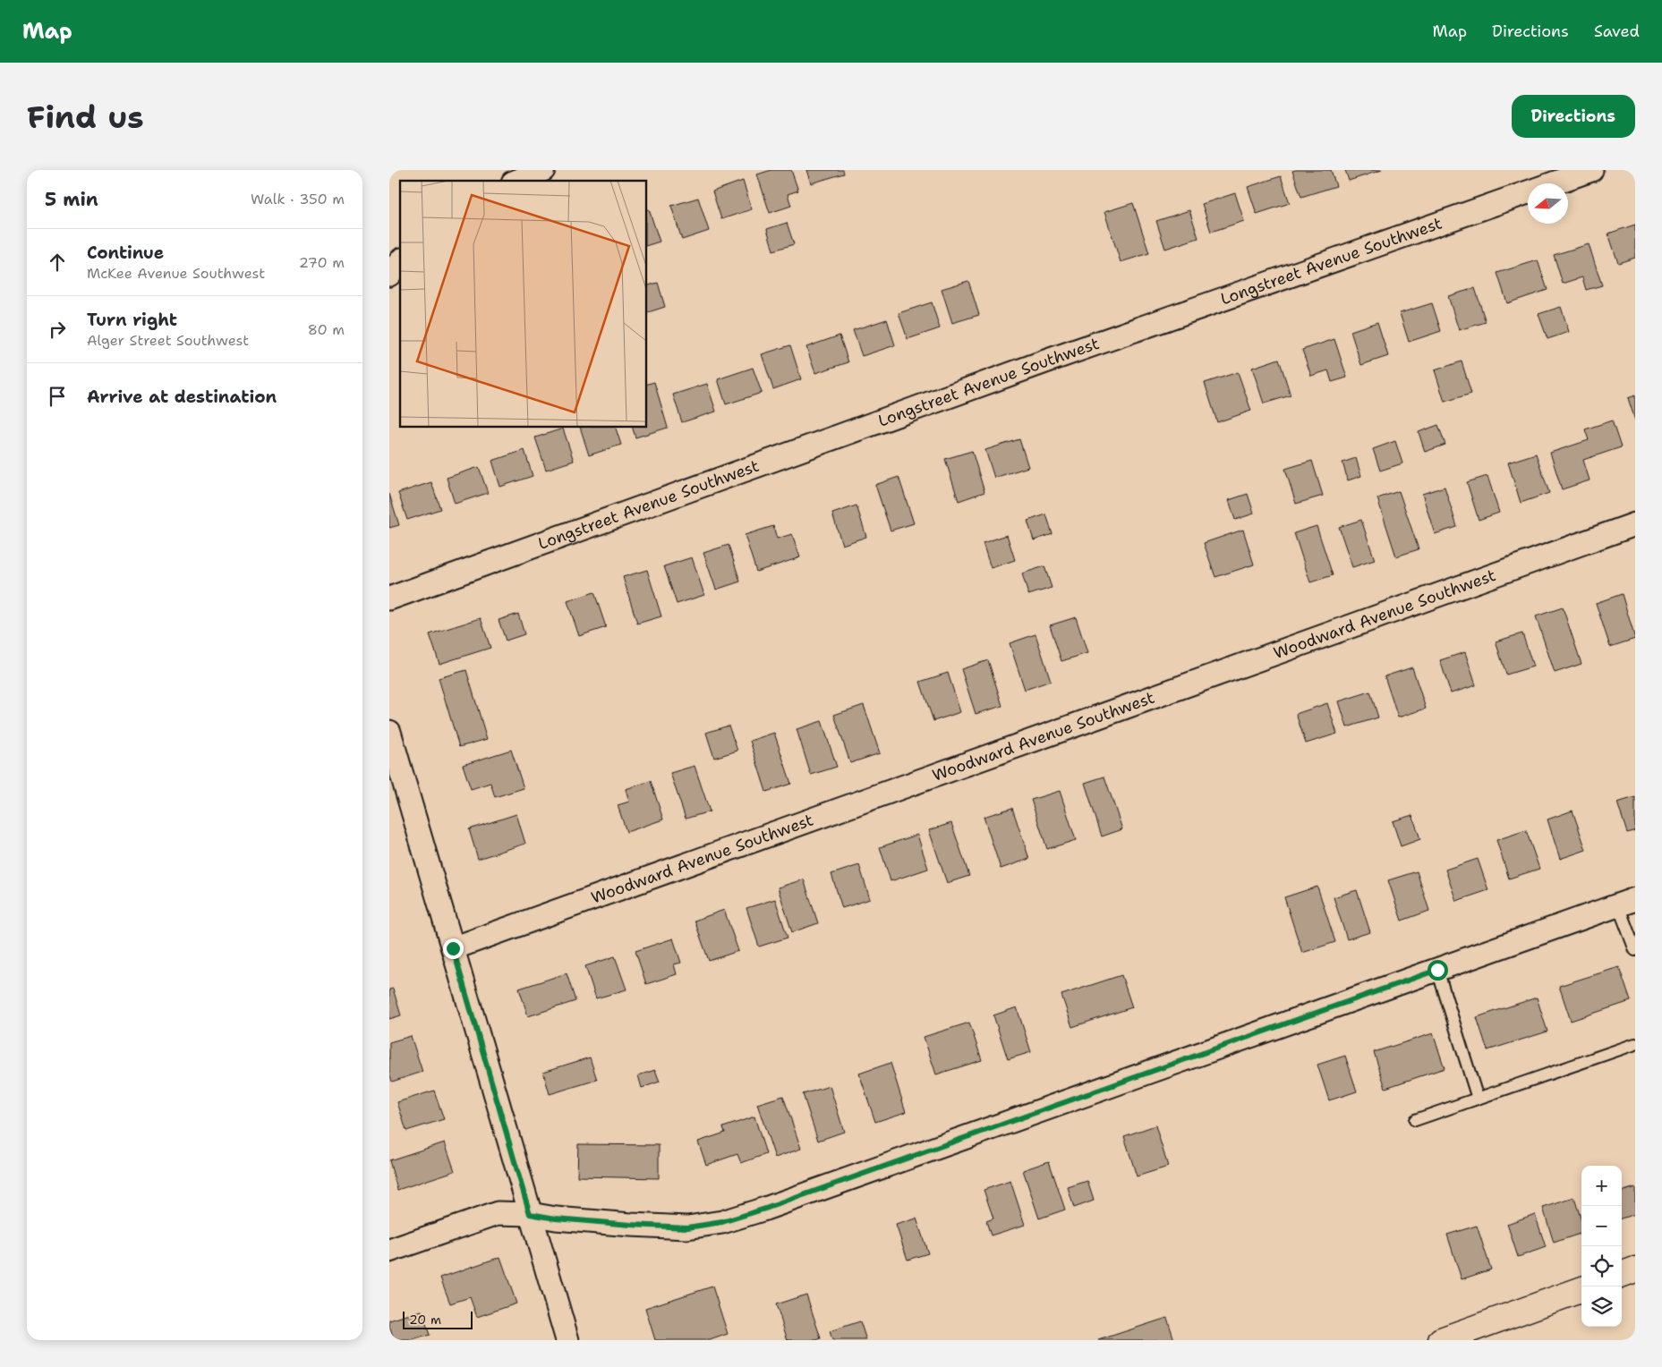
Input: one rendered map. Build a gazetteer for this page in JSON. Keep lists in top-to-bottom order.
{
  "streets": {
    "street": ["Longstreet Avenue Southwest", "Woodward Avenue Southwest"]
  },
  "scale_bar": "20 m",
  "north": "left",
  "page": {
    "header": "Map",
    "nav": ["Map", "Directions", "Saved"],
    "buttons": "Directions",
    "title": "Find us",
    "heading": ["5 min", "Walk · 350 m"],
    "list": [
      ["Continue", "McKee Avenue Southwest", "270 m"],
      ["Turn right", "Alger Street Southwest", "80 m"],
      "Arrive at destination"
    ],
    "map_buttons": ["+", "−"],
    "scale": "20 m"
  }
}
